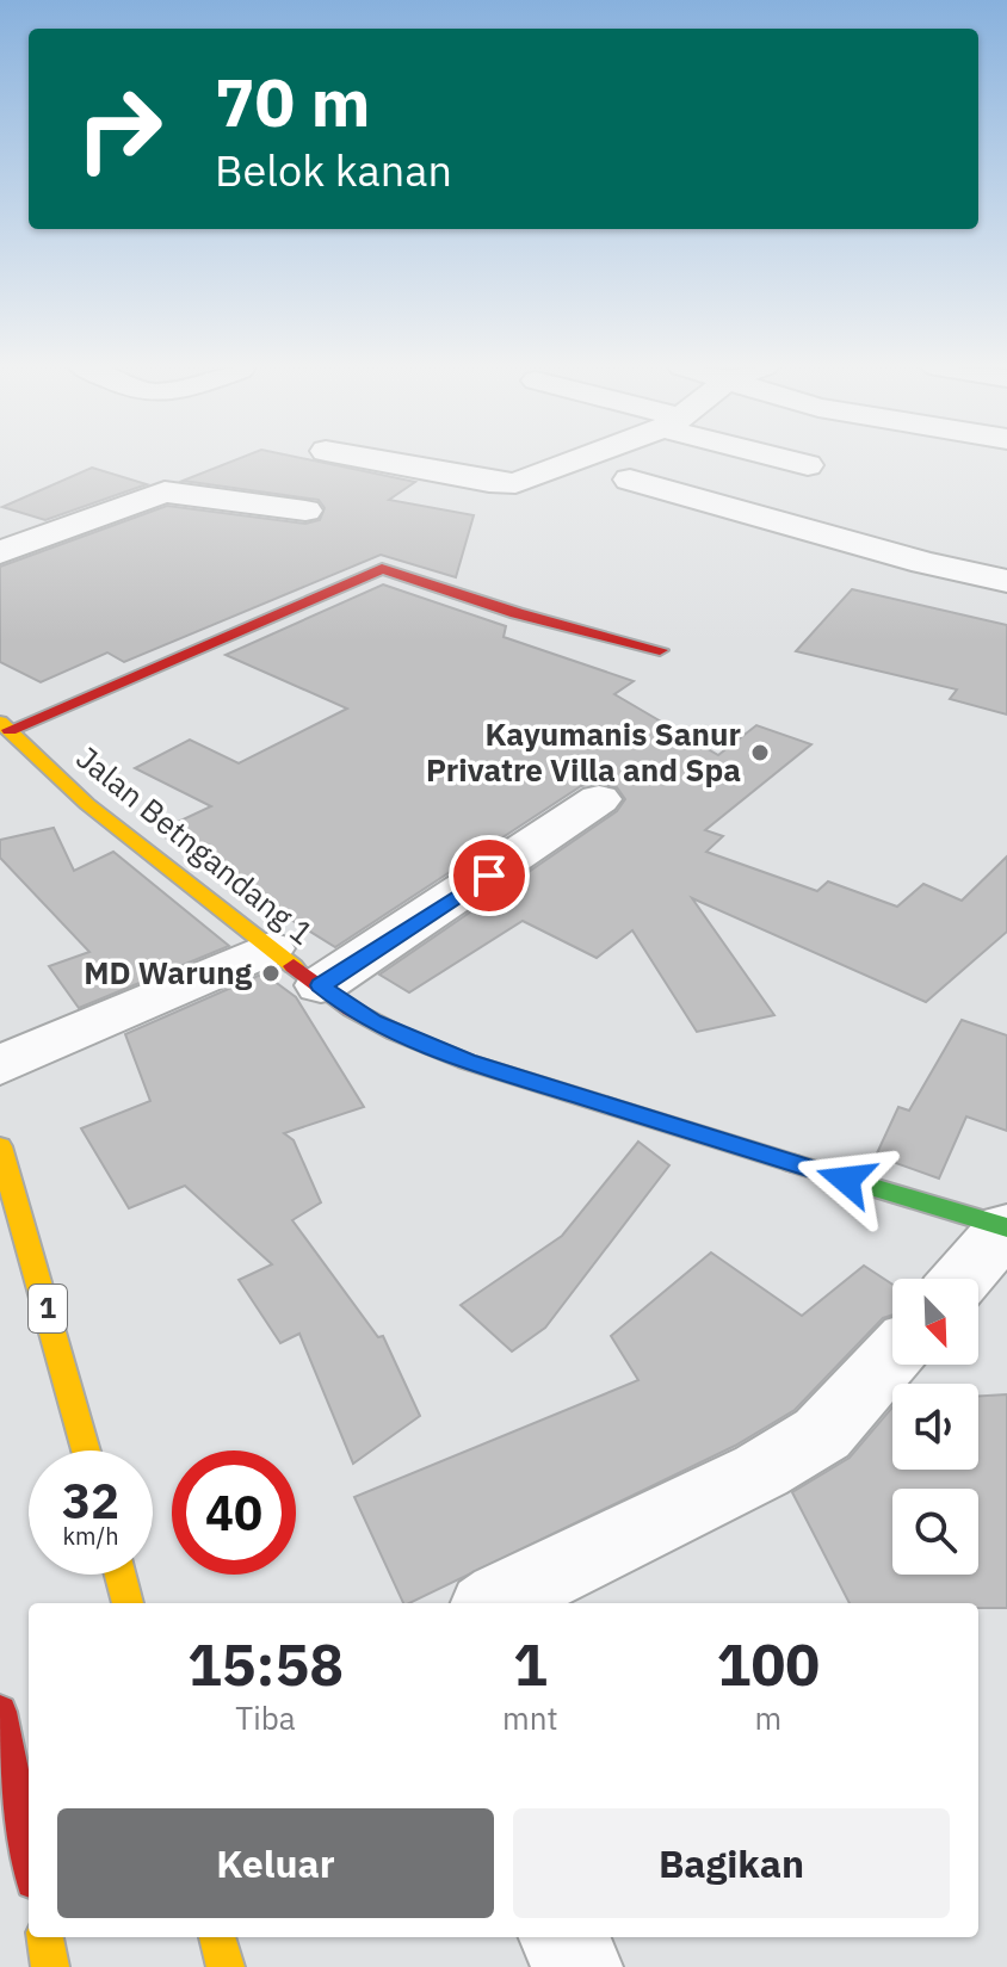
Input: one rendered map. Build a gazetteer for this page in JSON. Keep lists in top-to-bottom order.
{
  "streets": {
    "main road": ["Jalan Betngandang 1", "1"]
  },
  "places": ["Kayumanis Sanur Privatre Villa and Spa", "MD Warung"],
  "north": "bottom right",
  "page": {
    "turn": ["70 m", "Belok kanan"],
    "speed": "32 km/h",
    "limit": "40",
    "eta": [
      "15:58",
      "Tiba",
      "1",
      "mnt",
      "100",
      "m"
    ],
    "buttons": ["Keluar", "Bagikan"]
  }
}
